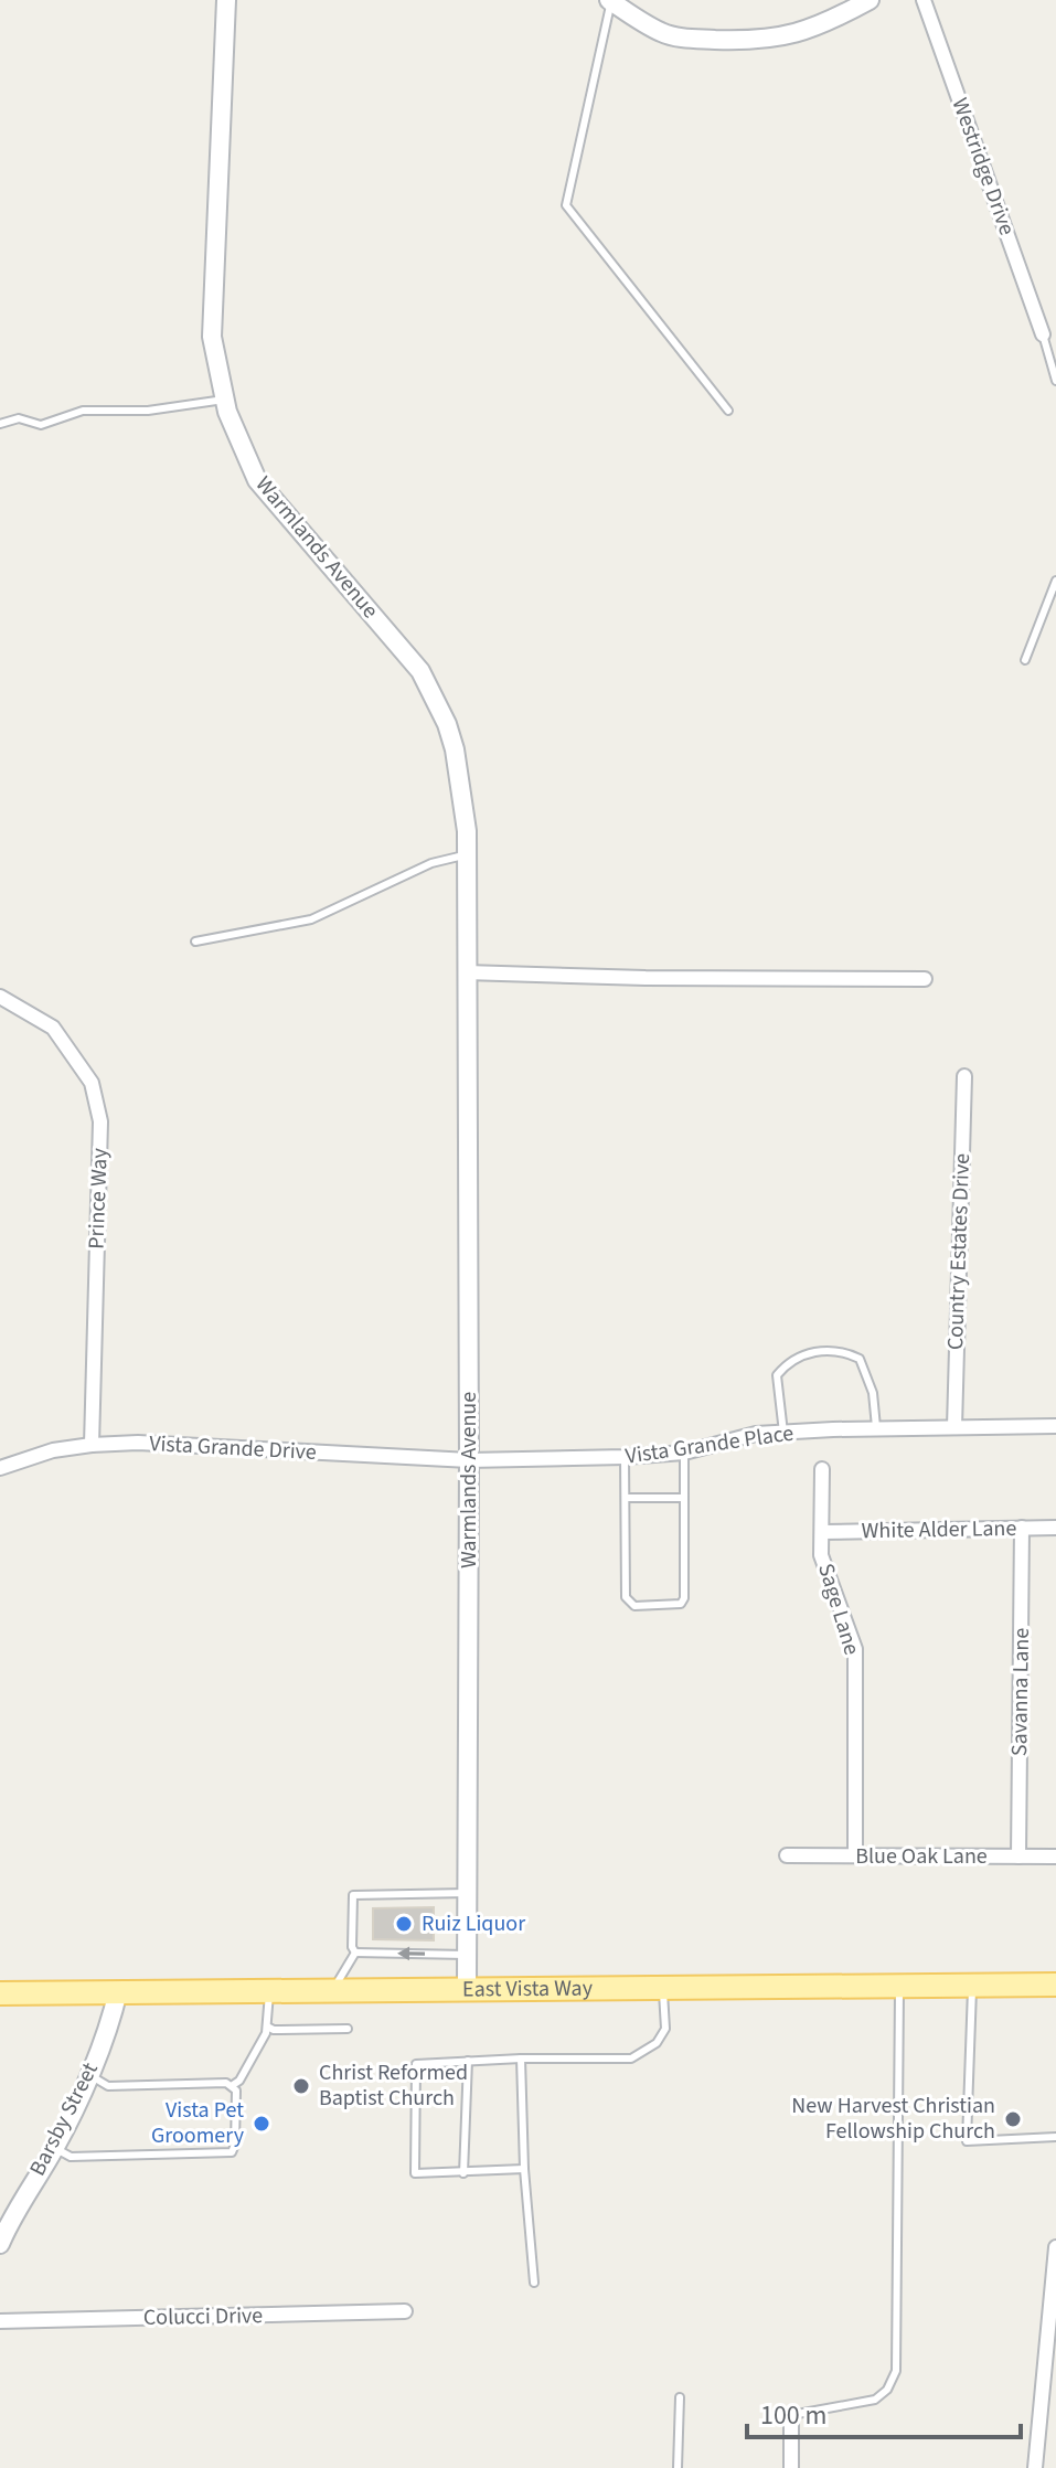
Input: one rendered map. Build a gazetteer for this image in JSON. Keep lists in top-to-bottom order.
{
  "streets": {
    "main road": ["East Vista Way"],
    "street": [
      "Westridge Drive",
      "Warmlands Avenue",
      "Prince Way",
      "Country Estates Drive",
      "Vista Grande Place",
      "Vista Grande Drive",
      "White Alder Lane",
      "Sage Lane",
      "Savanna Lane",
      "Blue Oak Lane",
      "Barsby Street",
      "Colucci Drive"
    ]
  },
  "crossings": [
    ["Warmlands Avenue", "Vista Grande Place"],
    ["Warmlands Avenue", "Vista Grande Drive"],
    ["Warmlands Avenue", "East Vista Way"],
    ["Prince Way", "Vista Grande Drive"],
    ["Country Estates Drive", "Vista Grande Place"],
    ["Vista Grande Place", "Vista Grande Drive"],
    ["White Alder Lane", "Sage Lane"],
    ["White Alder Lane", "Savanna Lane"],
    ["Sage Lane", "Blue Oak Lane"],
    ["Savanna Lane", "Blue Oak Lane"],
    ["East Vista Way", "Barsby Street"]
  ],
  "places": [
    "Ruiz Liquor",
    "Christ Reformed Baptist Church",
    "New Harvest Christian Fellowship Church",
    "Vista Pet Groomery"
  ],
  "scale_bar": "100 m"
}
